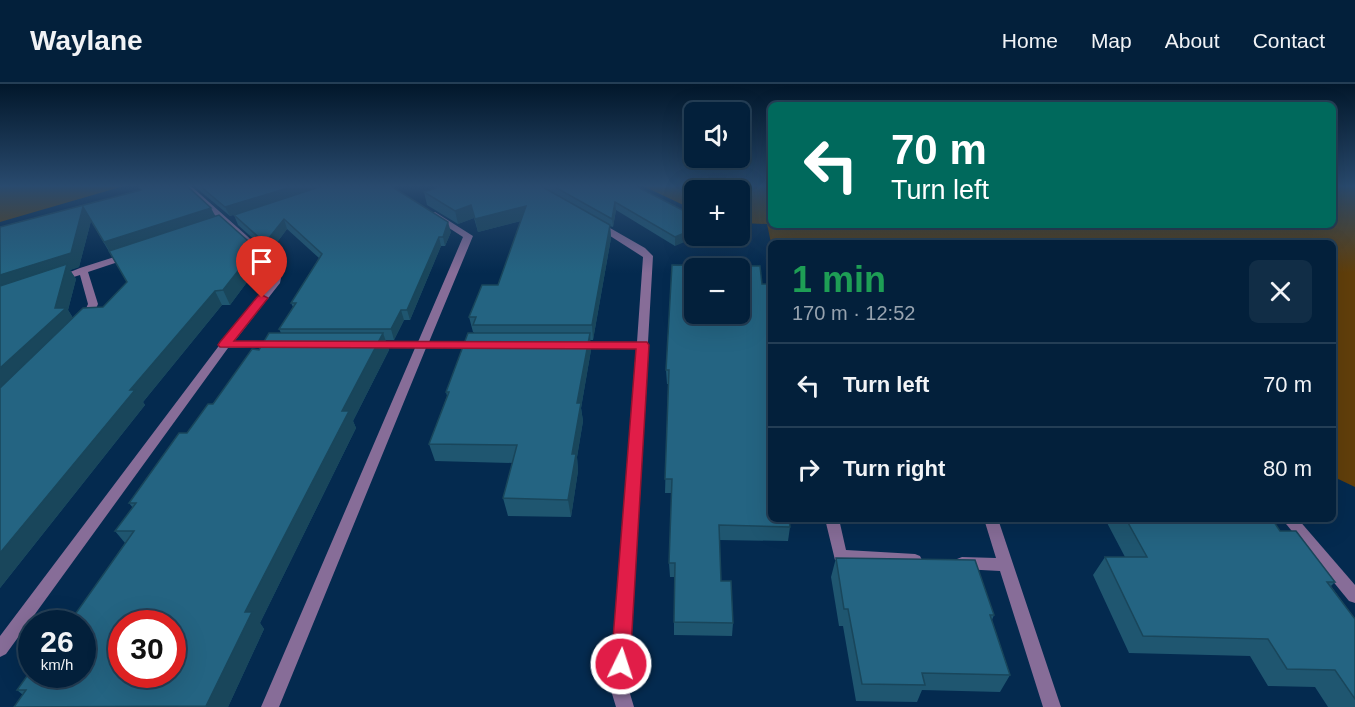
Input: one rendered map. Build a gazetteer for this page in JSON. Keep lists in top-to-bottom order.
{
  "page": {
    "header": "Waylane",
    "nav": [
      "Home",
      "Map",
      "About",
      "Contact"
    ],
    "map_buttons": ["+", "−"],
    "turn": ["70 m", "Turn left"],
    "heading": ["1 min", "170 m · 12:52"],
    "list": [
      {
        "name": "Turn left",
        "value": "70 m"
      },
      {
        "name": "Turn right",
        "value": "80 m"
      }
    ],
    "speed": "26 km/h",
    "limit": "30"
  }
}
